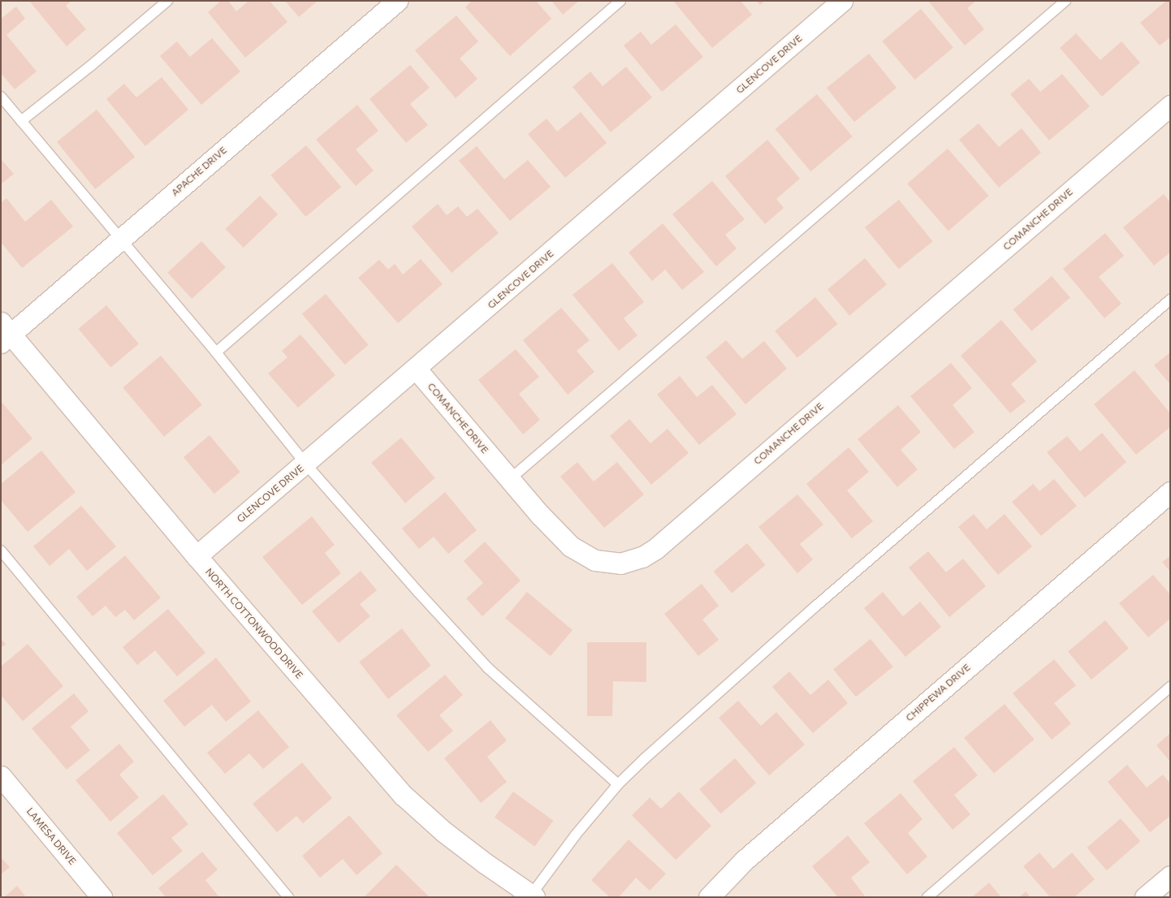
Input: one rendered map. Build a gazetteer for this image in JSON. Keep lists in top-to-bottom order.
{
  "streets": {
    "street": [
      "GLENCOVE DRIVE",
      "APACHE DRIVE",
      "COMANCHE DRIVE",
      "NORTH COTTONWOOD DRIVE",
      "CHIPPEWA DRIVE",
      "LAMESA DRIVE"
    ]
  },
  "crossings": [
    ["GLENCOVE DRIVE", "COMANCHE DRIVE"],
    ["GLENCOVE DRIVE", "NORTH COTTONWOOD DRIVE"],
    ["APACHE DRIVE", "NORTH COTTONWOOD DRIVE"]
  ]
}
